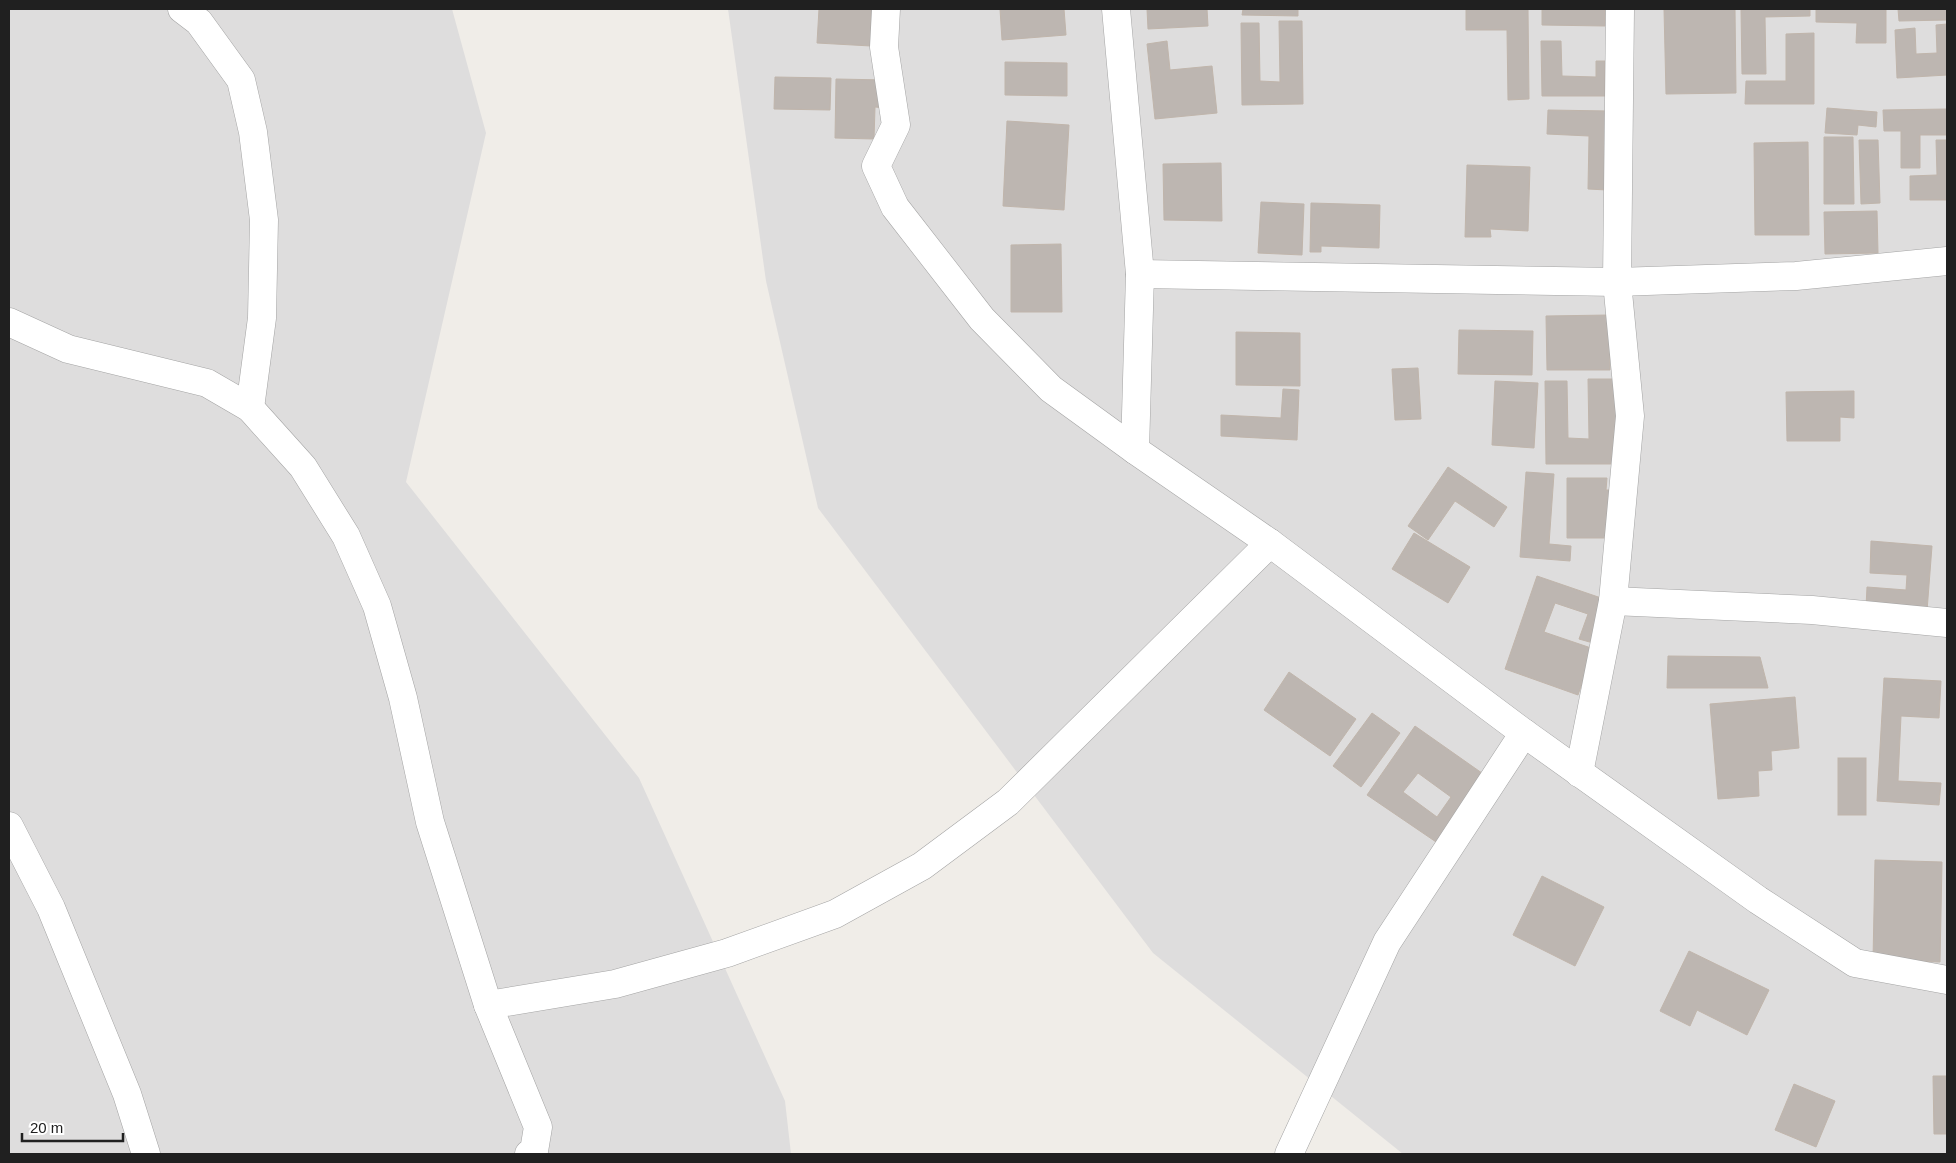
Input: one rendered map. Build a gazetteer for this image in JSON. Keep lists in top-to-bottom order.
{
  "scale_bar": "20 m"
}
